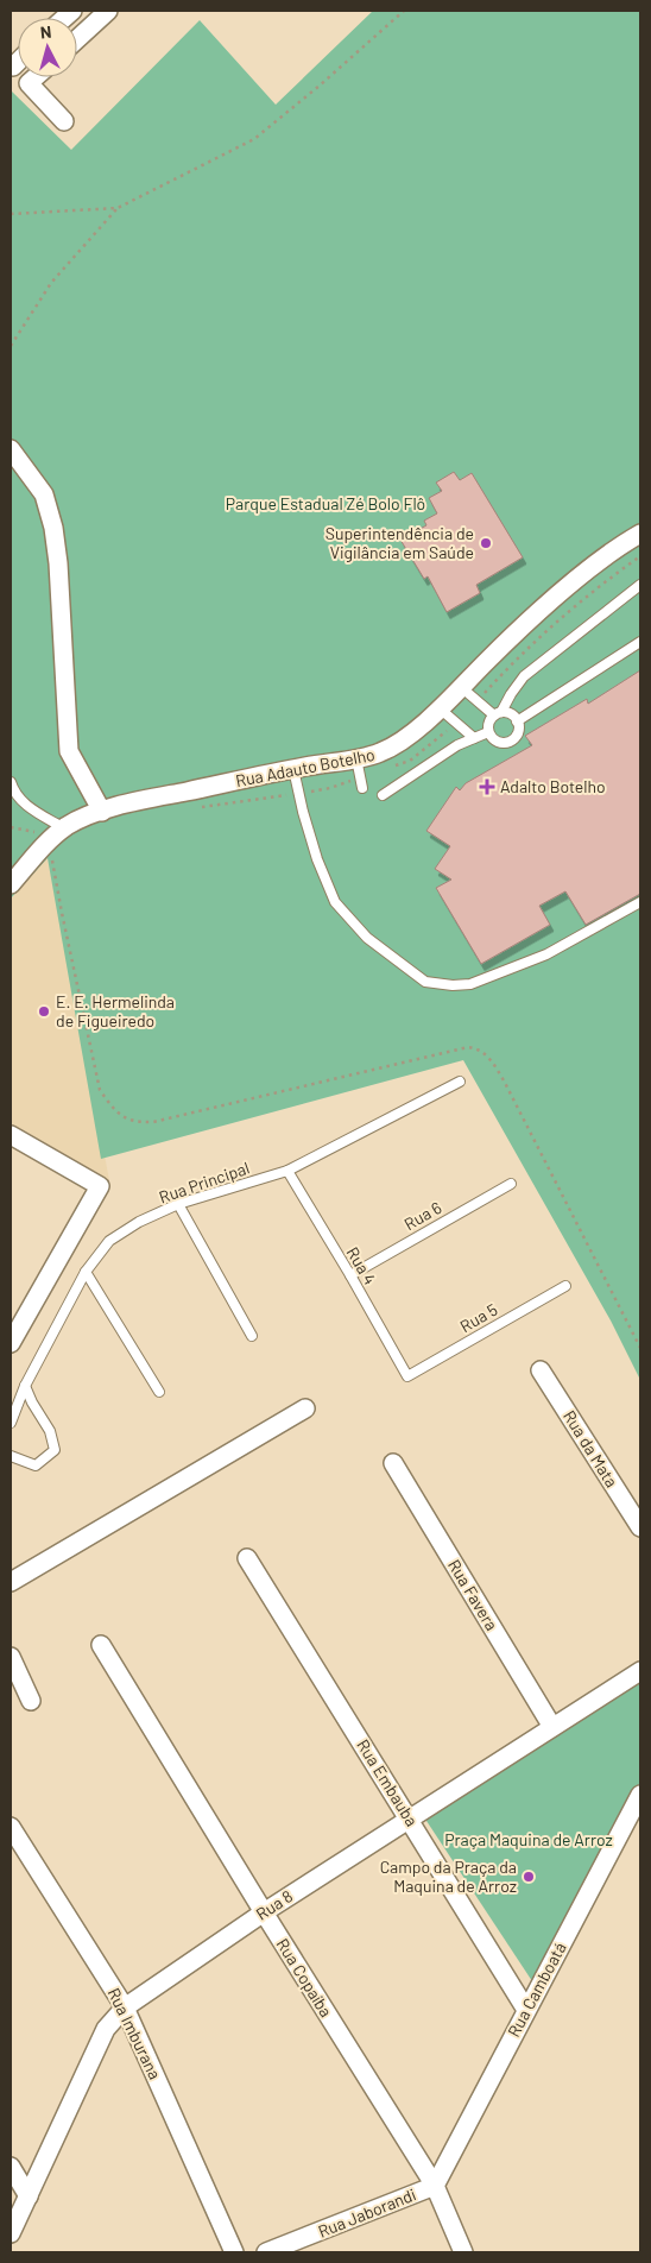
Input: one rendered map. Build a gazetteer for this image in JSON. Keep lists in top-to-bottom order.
{
  "streets": {
    "street": [
      "Rua Adauto Botelho",
      "Rua da Mata",
      "Rua Favera",
      "Rua Embauba",
      "Rua 8",
      "Rua Copaíba",
      "Rua Camboatá",
      "Rua Imburana",
      "Rua Jaborandi"
    ],
    "lane": [
      "Rua Principal",
      "Rua 6",
      "Rua 4",
      "Rua 5"
    ]
  },
  "crossings": [
    ["Rua Principal", "Rua 4"],
    ["Rua 6", "Rua 4"],
    ["Rua 4", "Rua 5"],
    ["Rua Favera", "Rua 8"],
    ["Rua Embauba", "Rua 8"],
    ["Rua Embauba", "Rua Camboatá"],
    ["Rua 8", "Rua Copaíba"],
    ["Rua 8", "Rua Imburana"],
    ["Rua Copaíba", "Rua Camboatá"],
    ["Rua Copaíba", "Rua Jaborandi"],
    ["Rua Camboatá", "Rua Jaborandi"]
  ],
  "parks": ["Parque Estadual Zé Bolo Flô", "Praça Maquina de Arroz"],
  "places": {
    "other": ["Superintendência de Vigilância em Saúde", "E. E. Hermelinda de Figueiredo", "Campo da Praça da Maquina de Arroz"],
    "health": ["Adalto Botelho"]
  },
  "north": "top"
}
